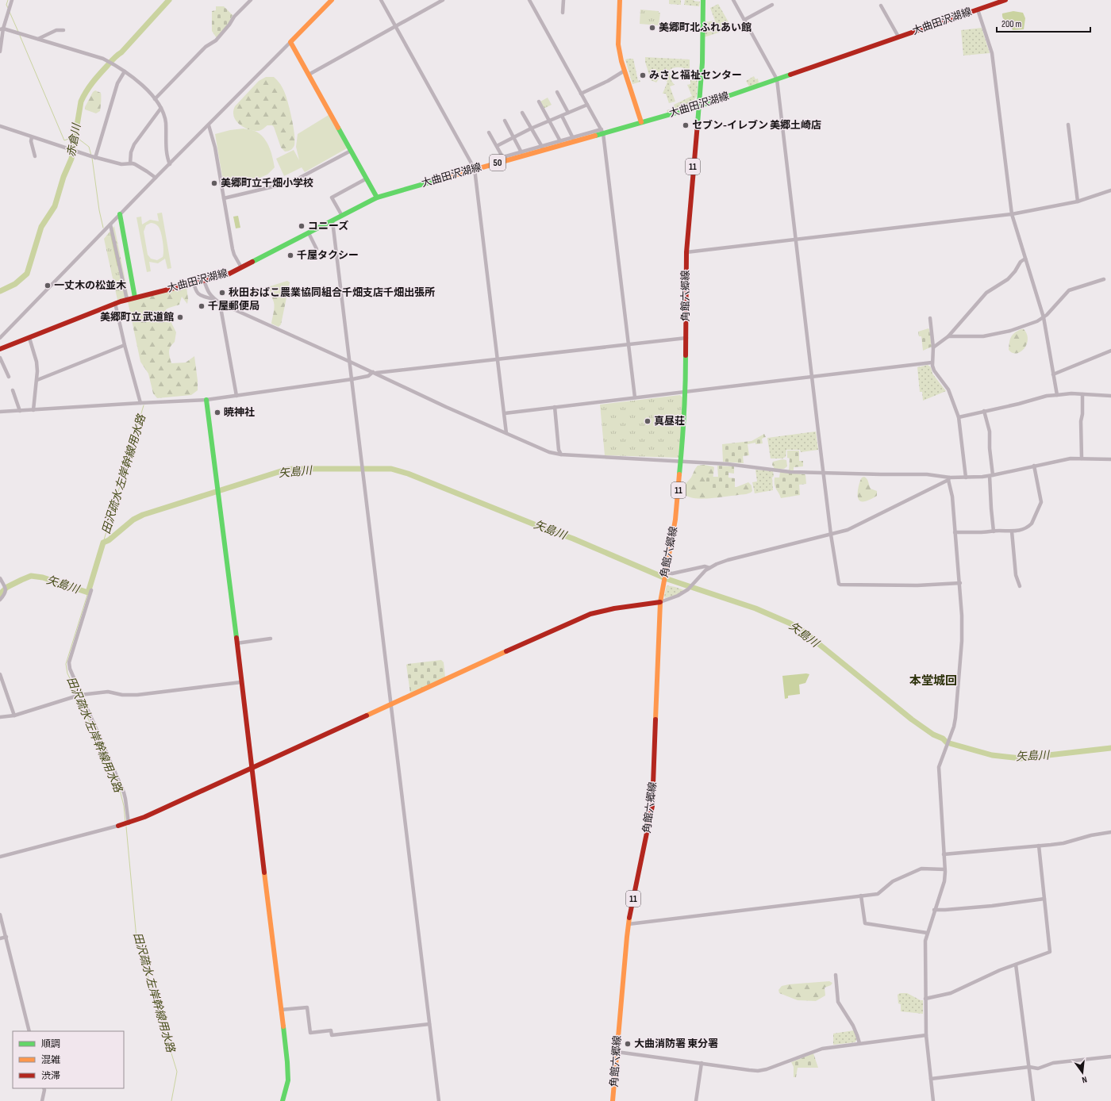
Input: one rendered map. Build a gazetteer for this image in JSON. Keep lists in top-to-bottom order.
{
  "streets": {
    "main road": [
      "大曲田沢湖線",
      "50",
      "11",
      "角館六郷線"
    ]
  },
  "crossings": [
    ["大曲田沢湖線", "角館六郷線"]
  ],
  "districts": ["本堂城回"],
  "water": ["赤倉川", "矢島川", "田沢疏水 左岸幹線用水路"],
  "places": [
    "美郷町北ふれあい館",
    "みさと福祉センター",
    "セブン-イレブン 美郷土崎店",
    "美郷町立千畑小学校",
    "コニーズ",
    "千屋タクシー",
    "一丈木の松並木",
    "秋田おばこ農業協同組合千畑支店千畑出張所",
    "千屋郵便局",
    "美郷町立 武道館",
    "暁神社",
    "真昼荘",
    "大曲消防署 東分署"
  ],
  "legend": ["順調", "混雑", "渋滞"],
  "scale_bar": "200 m",
  "north": "bottom"
}
